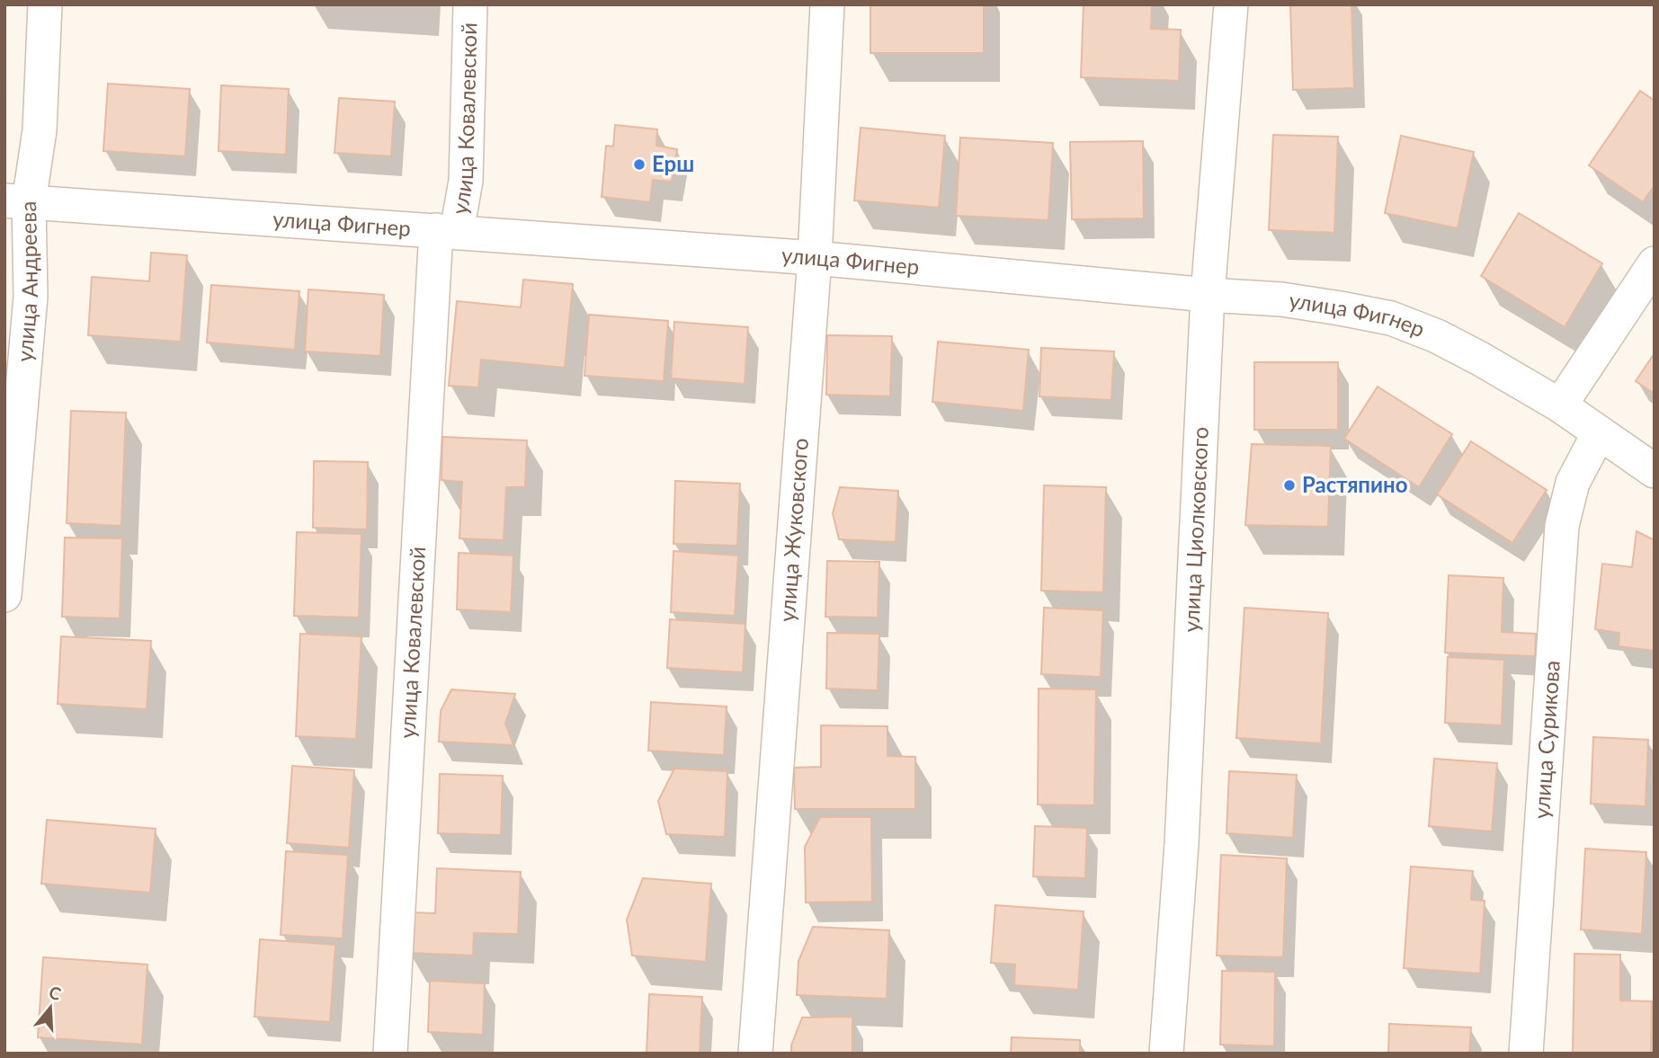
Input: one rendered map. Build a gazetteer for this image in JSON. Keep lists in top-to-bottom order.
{
  "streets": {
    "street": [
      "улица Ковалевской",
      "улица Фигнер",
      "улица Андреева",
      "улица Циолковского",
      "улица Жуковского",
      "улица Сурикова"
    ]
  },
  "crossings": [
    ["улица Ковалевской", "улица Фигнер"],
    ["улица Фигнер", "улица Андреева"],
    ["улица Фигнер", "улица Циолковского"],
    ["улица Фигнер", "улица Жуковского"],
    ["улица Фигнер", "улица Сурикова"]
  ],
  "places": ["Ерш", "Растяпино"],
  "north": "top"
}
